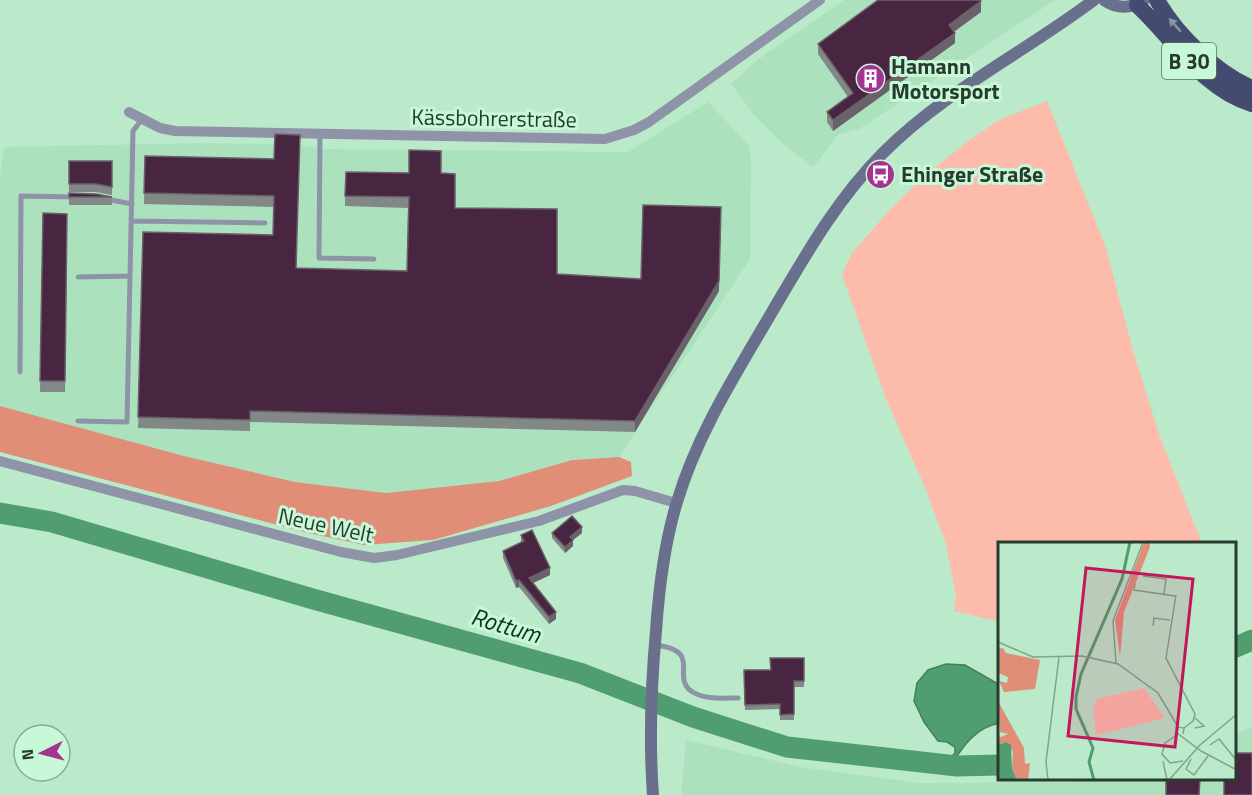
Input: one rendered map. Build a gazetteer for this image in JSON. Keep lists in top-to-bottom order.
{
  "streets": {
    "highway": ["B 30"],
    "street": ["Kässbohrerstraße", "Neue Welt"]
  },
  "water": ["Rottum"],
  "places": {
    "building": ["Hamann Motorsport"],
    "bus stop": ["Ehinger Straße"]
  },
  "north": "left"
}
